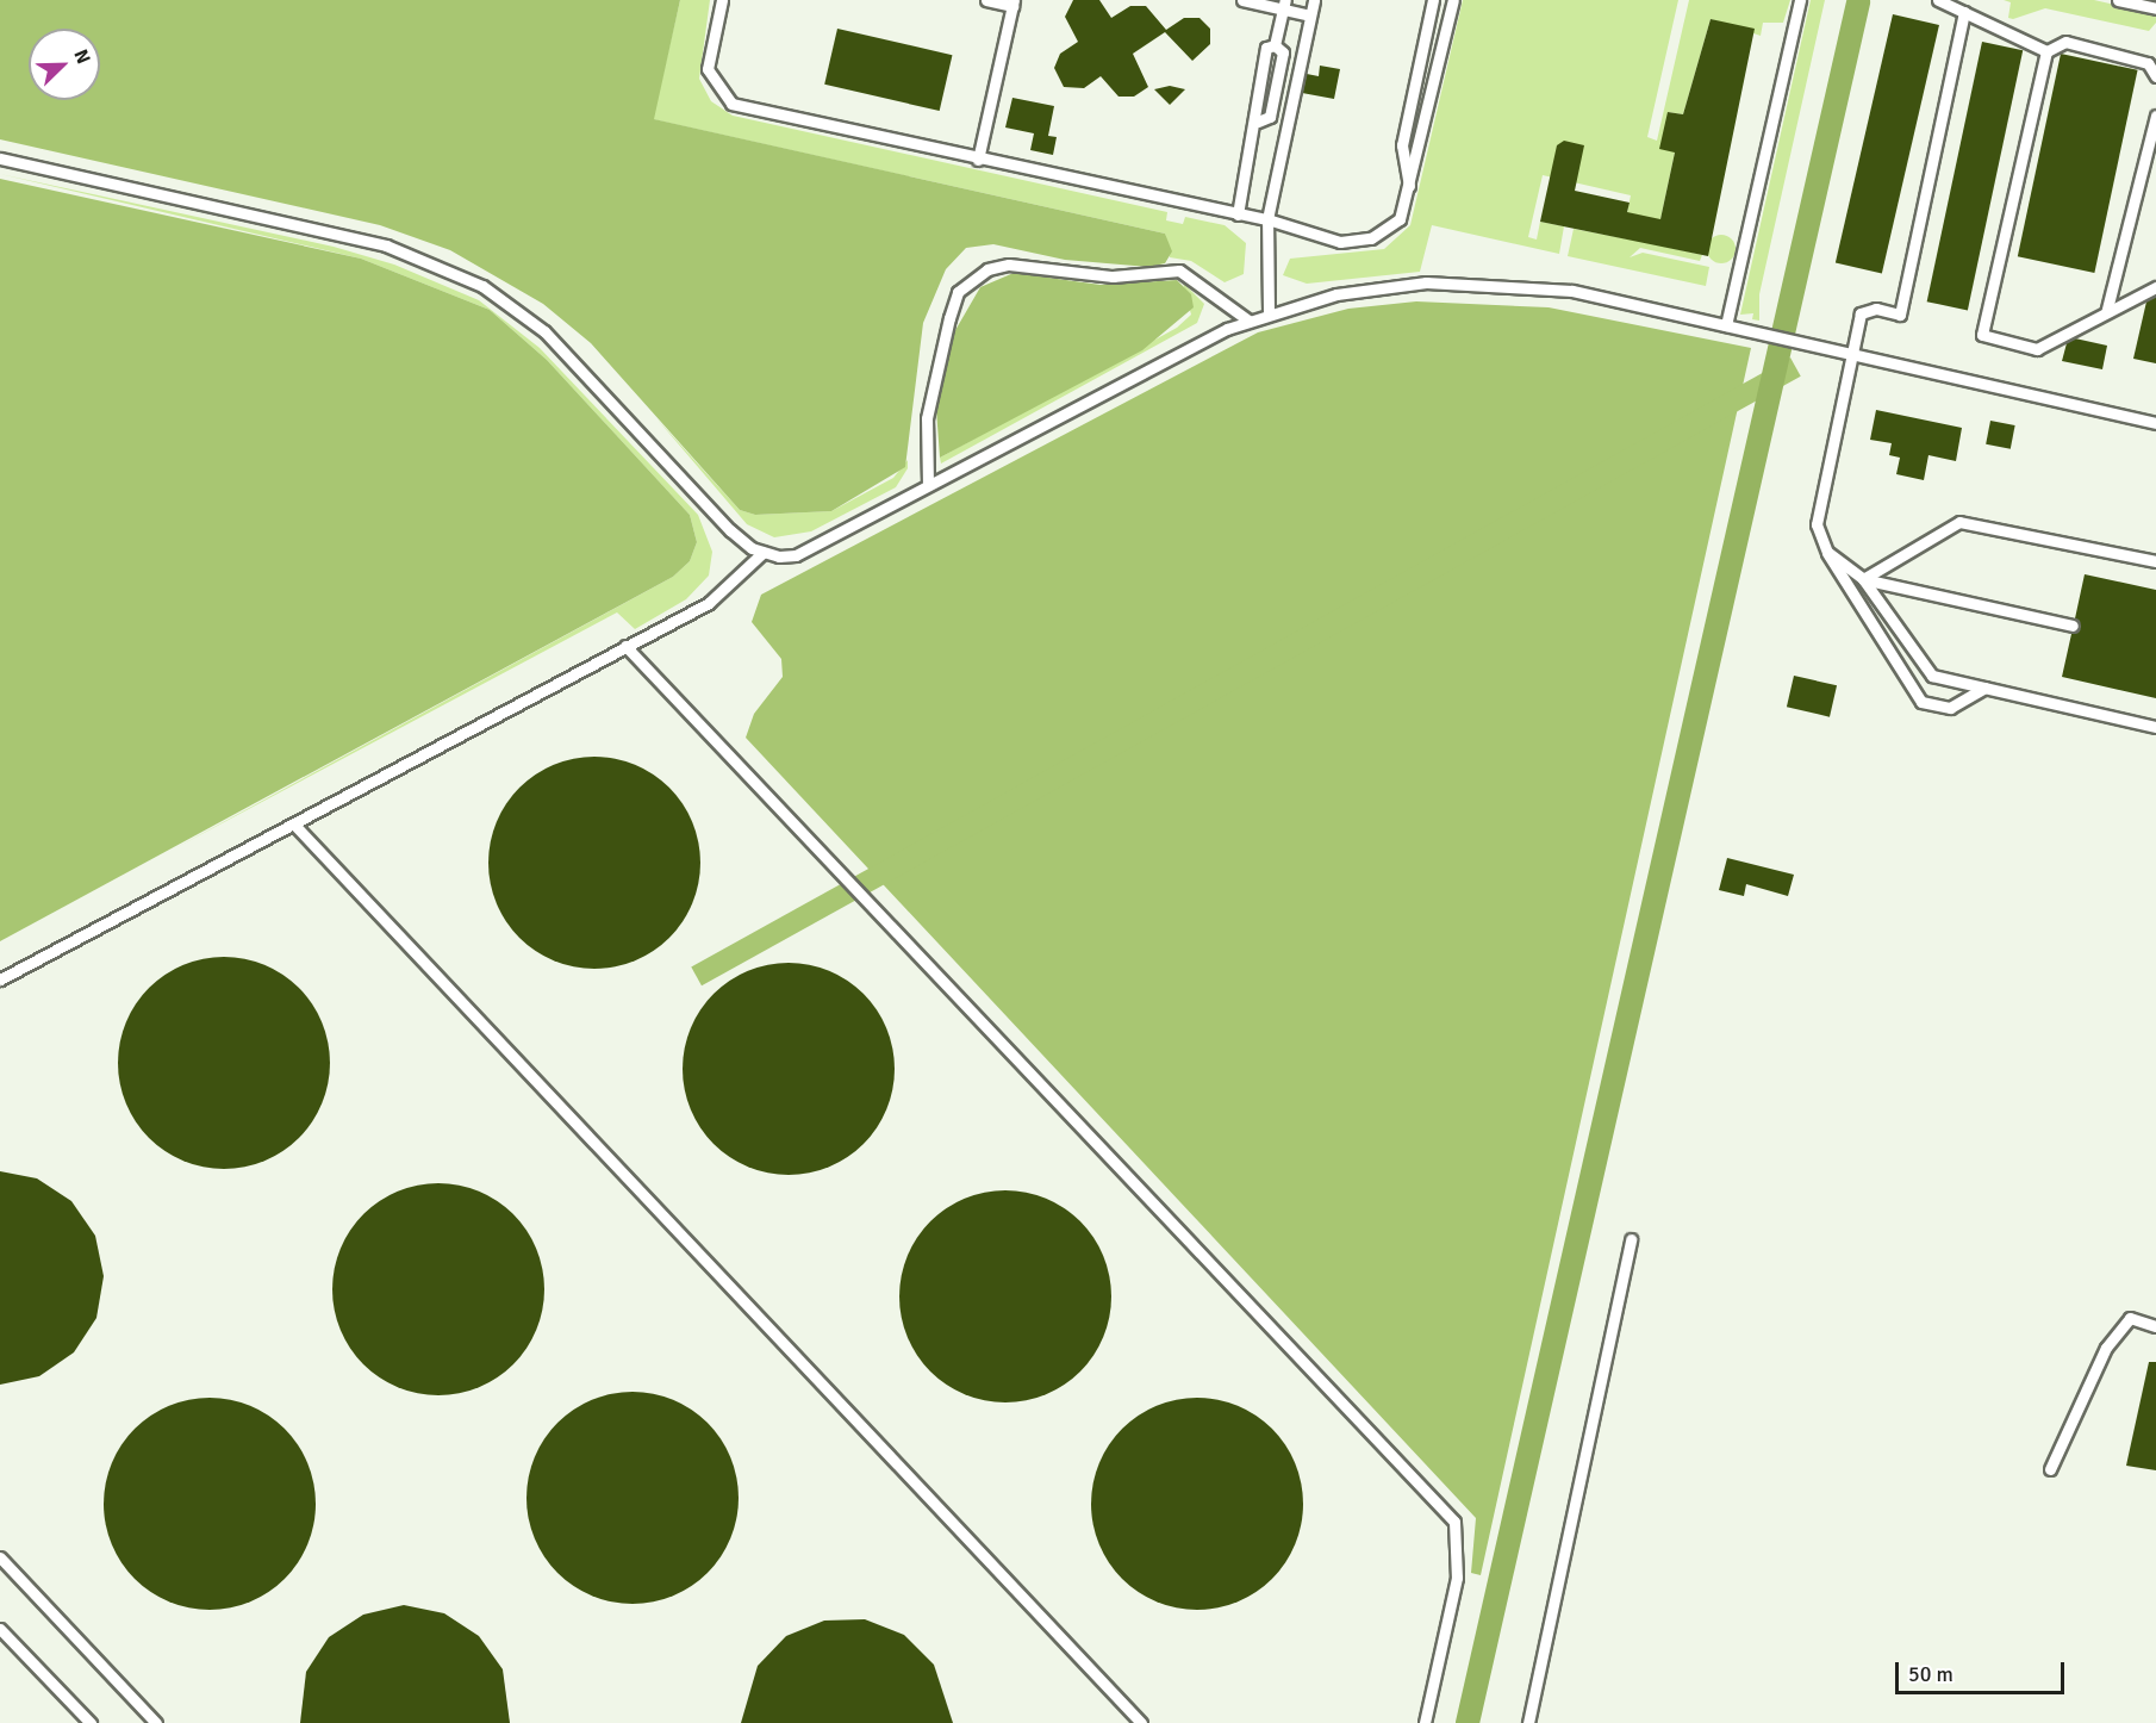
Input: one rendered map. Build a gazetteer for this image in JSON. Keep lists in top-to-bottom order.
{
  "scale_bar": "50 m",
  "north": "top right"
}
